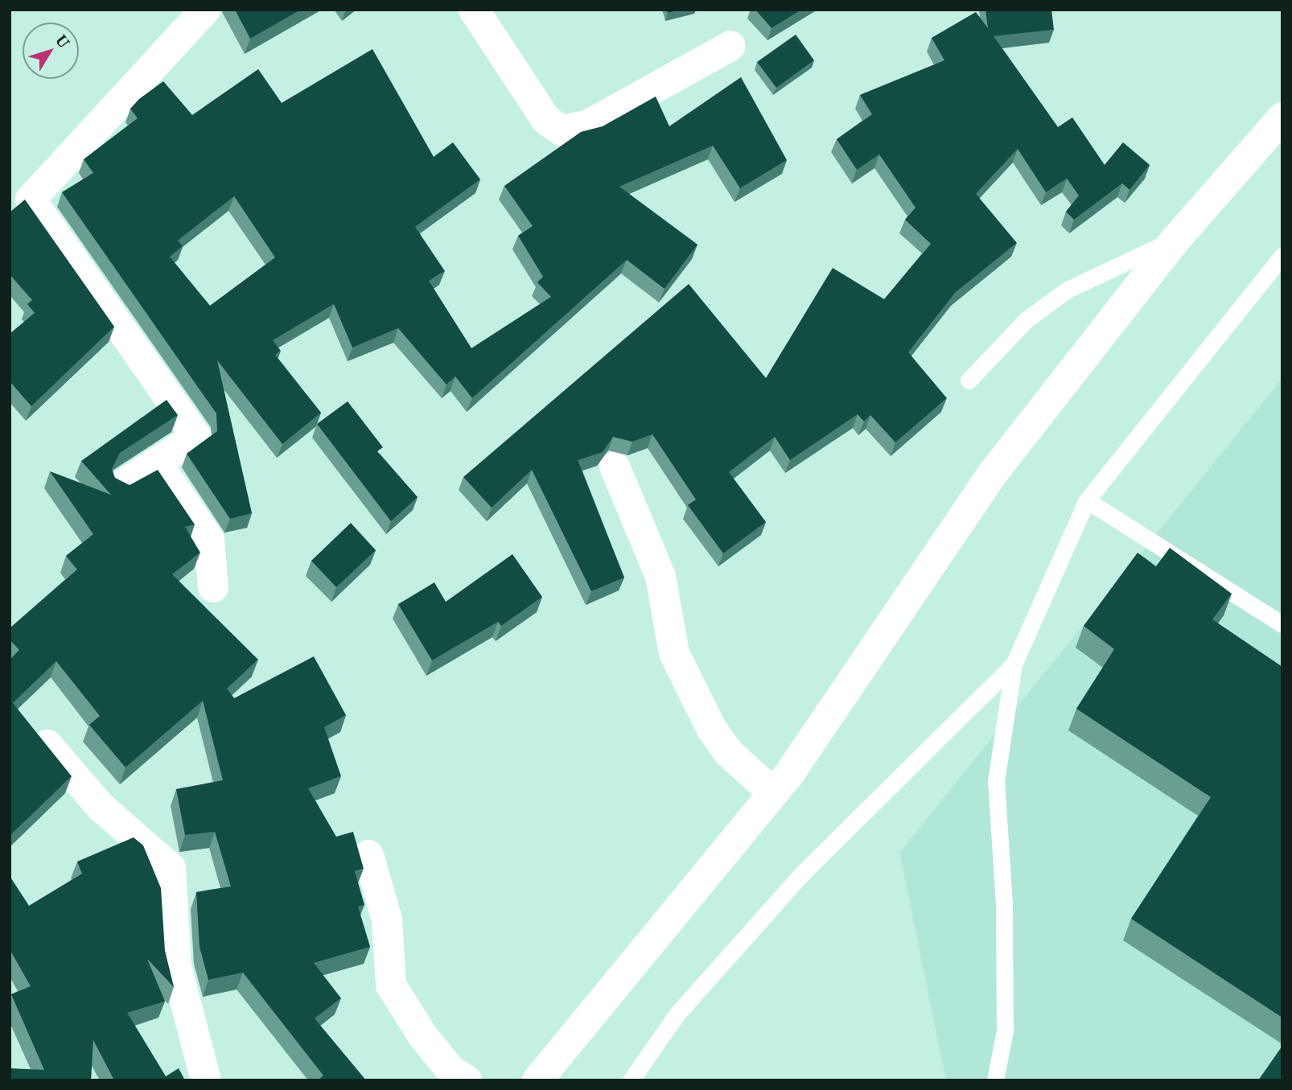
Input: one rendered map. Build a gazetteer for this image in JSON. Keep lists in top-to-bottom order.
{
  "north": "top right"
}
